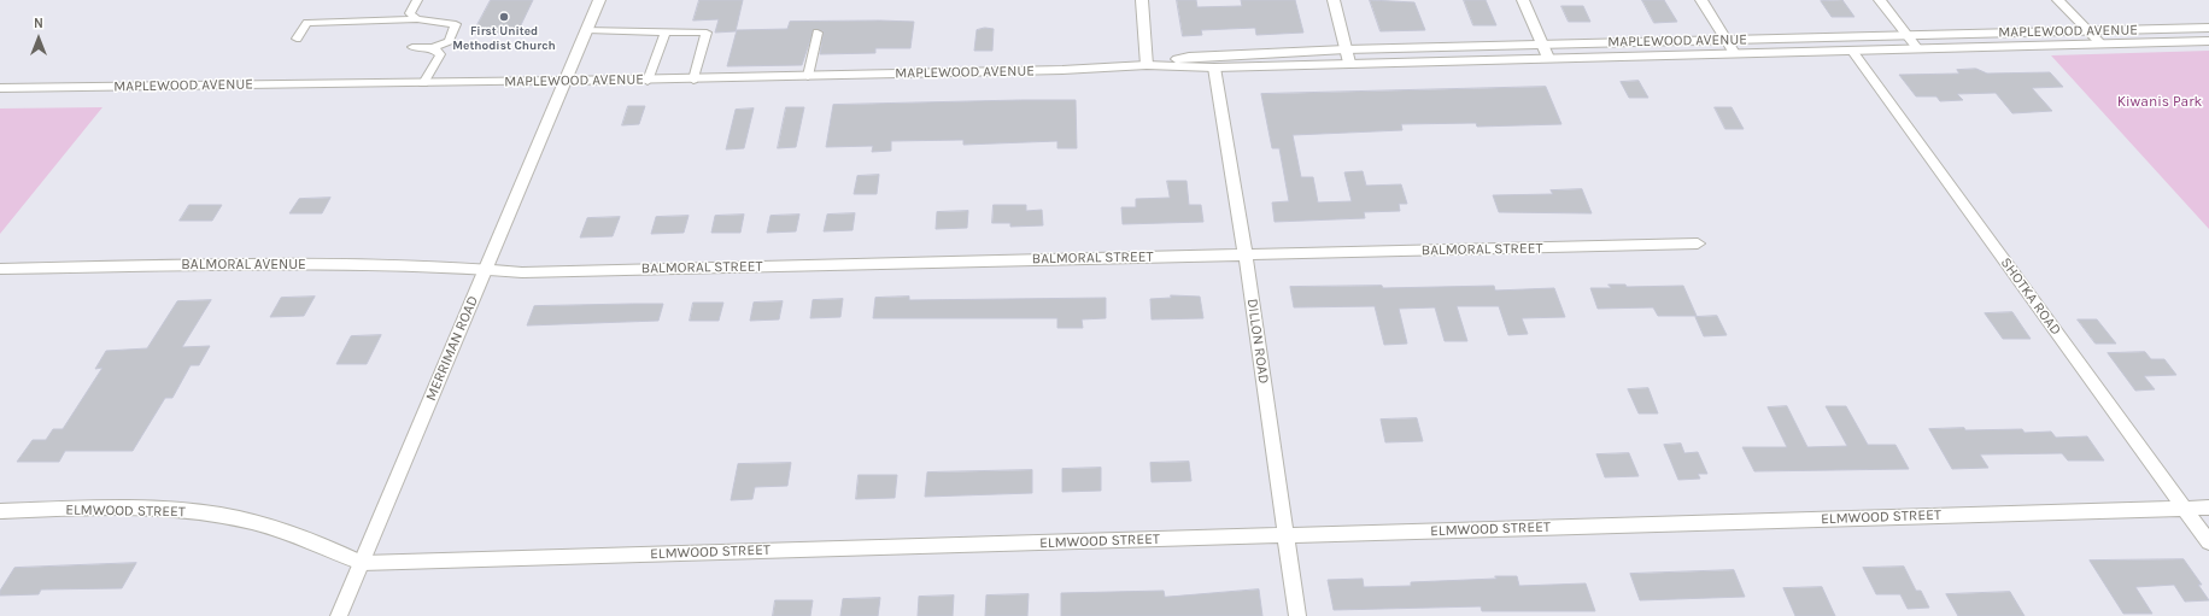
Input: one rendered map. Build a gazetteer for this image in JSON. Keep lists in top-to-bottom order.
{
  "streets": {
    "street": [
      "MAPLEWOOD AVENUE",
      "BALMORAL STREET",
      "BALMORAL AVENUE",
      "SHOTKA ROAD",
      "DILLON ROAD",
      "MERRIMAN ROAD",
      "ELMWOOD STREET"
    ]
  },
  "crossings": [
    ["MAPLEWOOD AVENUE", "SHOTKA ROAD"],
    ["MAPLEWOOD AVENUE", "DILLON ROAD"],
    ["MAPLEWOOD AVENUE", "MERRIMAN ROAD"],
    ["BALMORAL STREET", "BALMORAL AVENUE"],
    ["BALMORAL STREET", "DILLON ROAD"],
    ["BALMORAL STREET", "MERRIMAN ROAD"],
    ["BALMORAL AVENUE", "MERRIMAN ROAD"],
    ["SHOTKA ROAD", "ELMWOOD STREET"],
    ["DILLON ROAD", "ELMWOOD STREET"],
    ["MERRIMAN ROAD", "ELMWOOD STREET"]
  ],
  "parks": ["Kiwanis Park"],
  "places": ["First United Methodist Church"],
  "north": "top"
}
